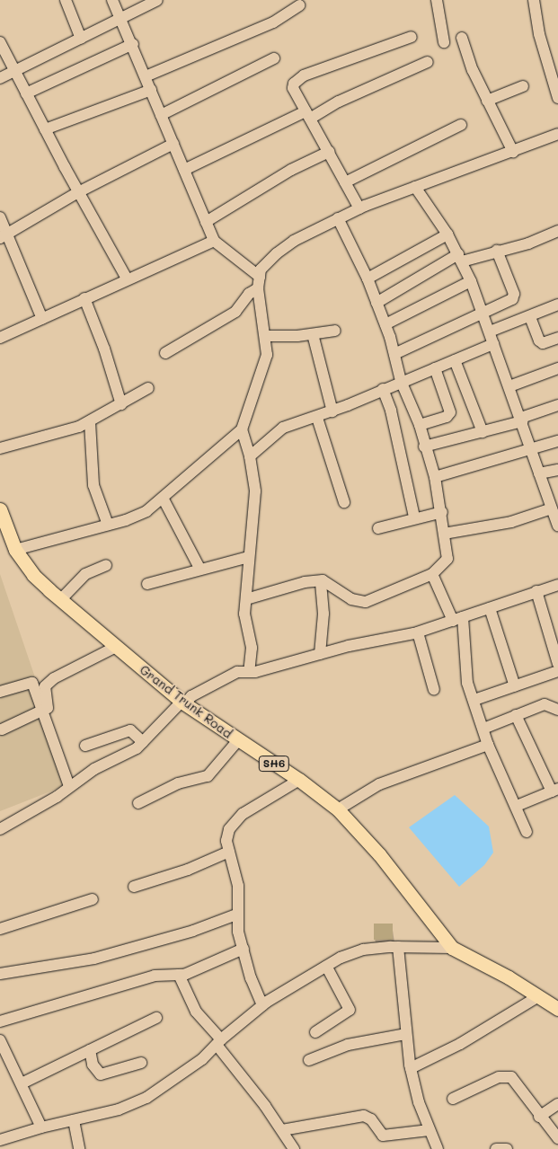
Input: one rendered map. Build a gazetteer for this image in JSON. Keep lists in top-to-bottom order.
{
  "streets": {
    "main road": ["Grand Trunk Road", "SH6"]
  }
}
